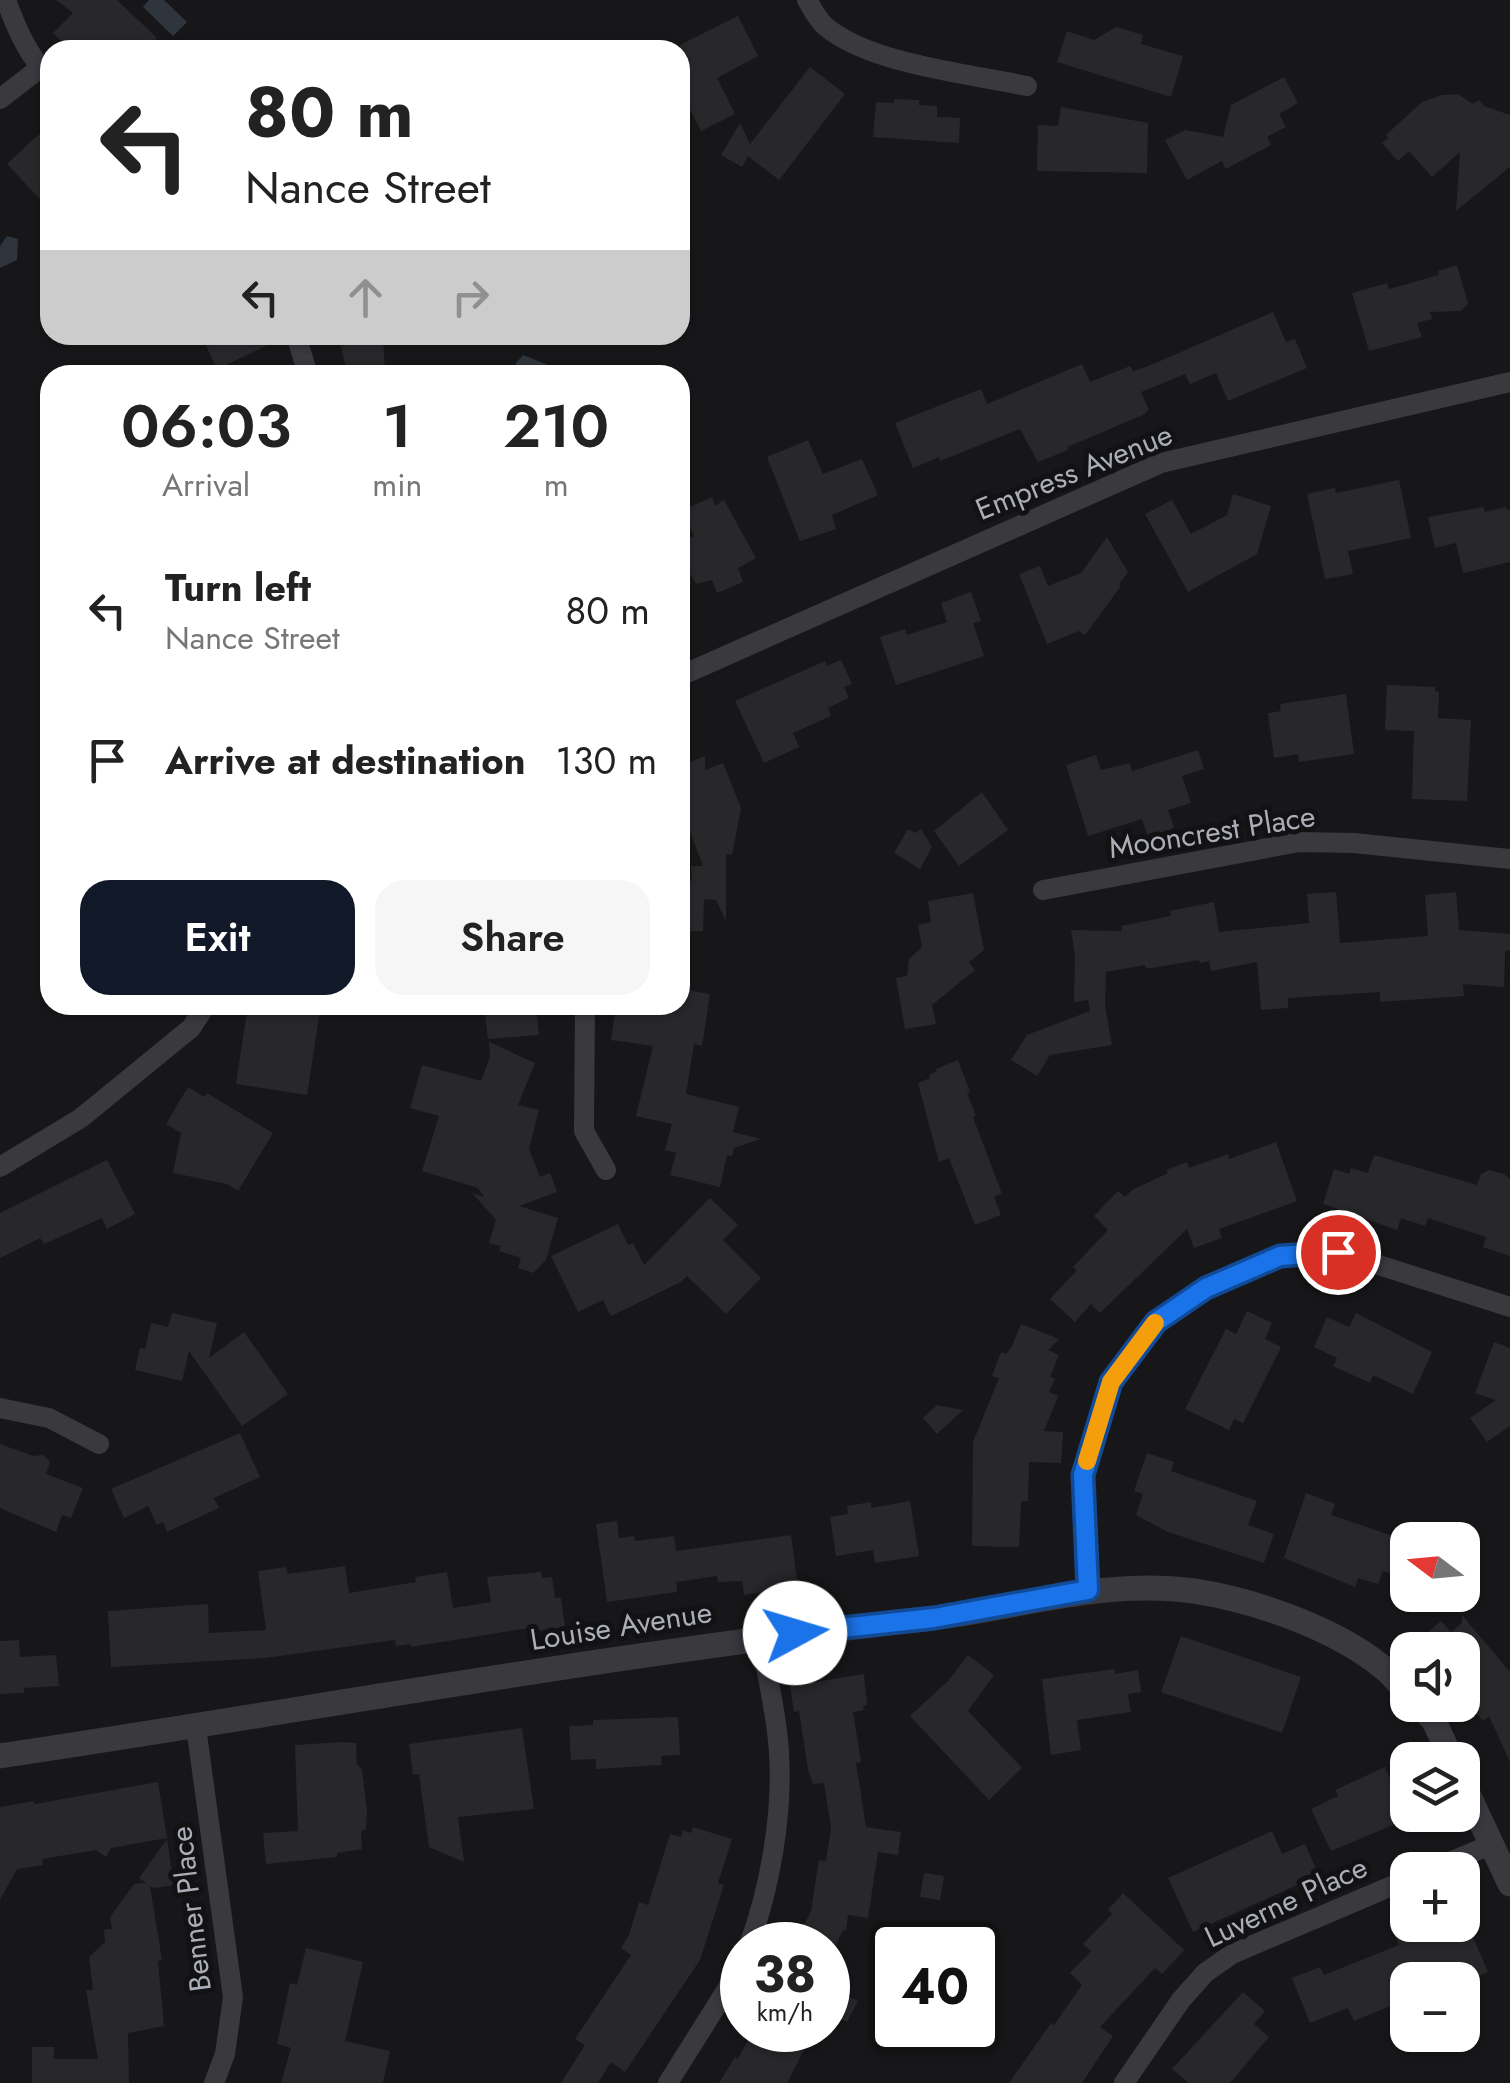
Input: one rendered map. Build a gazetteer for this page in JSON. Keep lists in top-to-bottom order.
{
  "streets": {
    "street": [
      "Empress Avenue",
      "Mooncrest Place",
      "Louise Avenue",
      "Luverne Place",
      "Benner Place"
    ]
  },
  "crossings": [
    ["Louise Avenue", "Benner Place"]
  ],
  "north": "left",
  "page": {
    "turn": ["80 m", "Nance Street"],
    "eta": [
      "06:03",
      "Arrival",
      "1",
      "min",
      "210",
      "m"
    ],
    "list": [
      {
        "name": "Turn left",
        "note": "Nance Street",
        "value": "80 m"
      },
      {
        "name": "Arrive at destination",
        "value": "130 m"
      }
    ],
    "buttons": ["Exit", "Share"],
    "map_buttons": ["+", "−"],
    "speed": "38 km/h",
    "limit": "40"
  }
}
